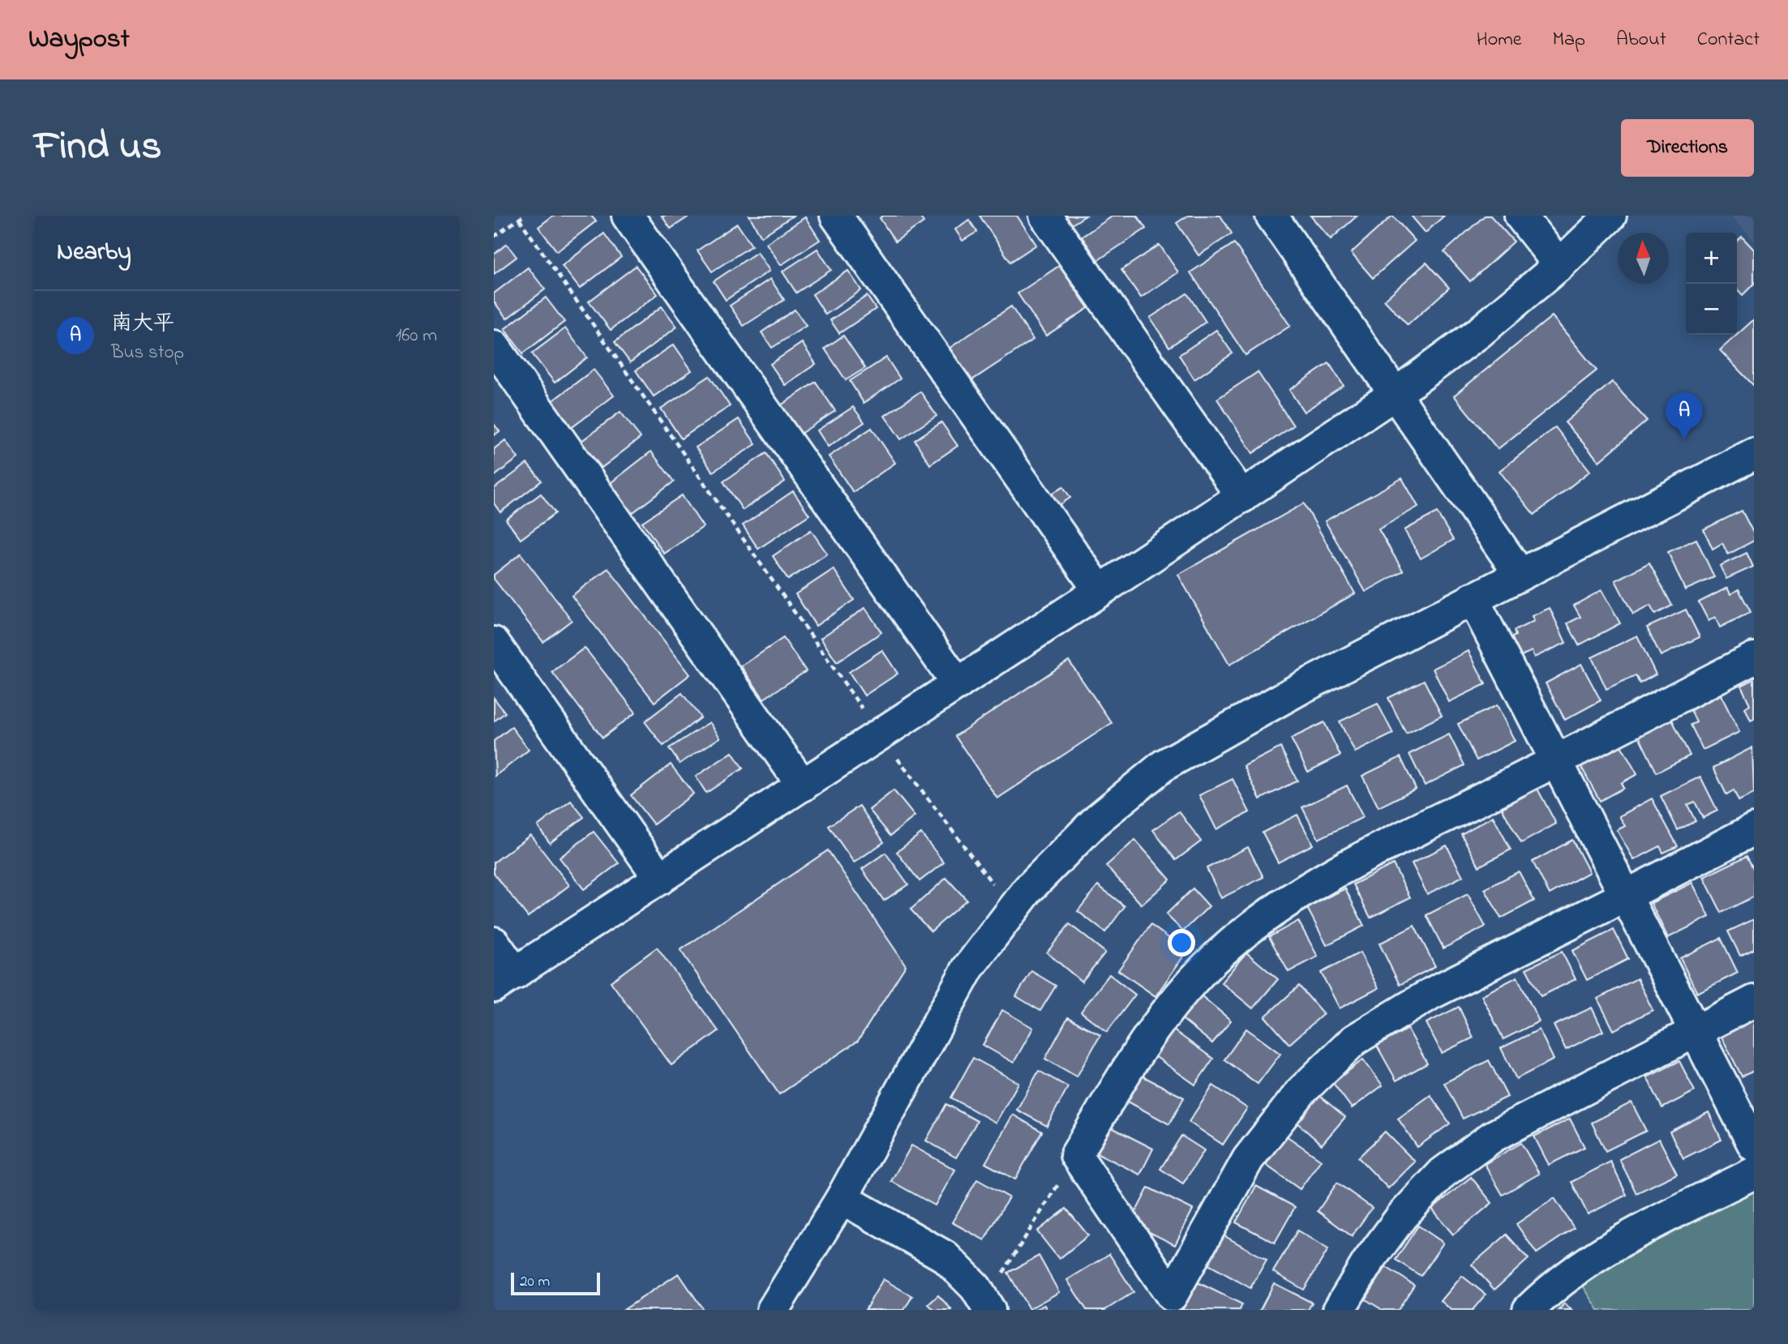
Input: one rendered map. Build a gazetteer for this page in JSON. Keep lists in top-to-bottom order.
{
  "scale_bar": "20 m",
  "north": "top",
  "page": {
    "header": "Waypost",
    "nav": [
      "Home",
      "Map",
      "About",
      "Contact"
    ],
    "title": "Find us",
    "buttons": "Directions",
    "heading": "Nearby",
    "map_buttons": ["+", "−"],
    "list": [
      {
        "mark": "A",
        "name": "南大平",
        "note": "Bus stop",
        "value": "160 m"
      }
    ],
    "pins": "A",
    "scale": "20 m"
  }
}
